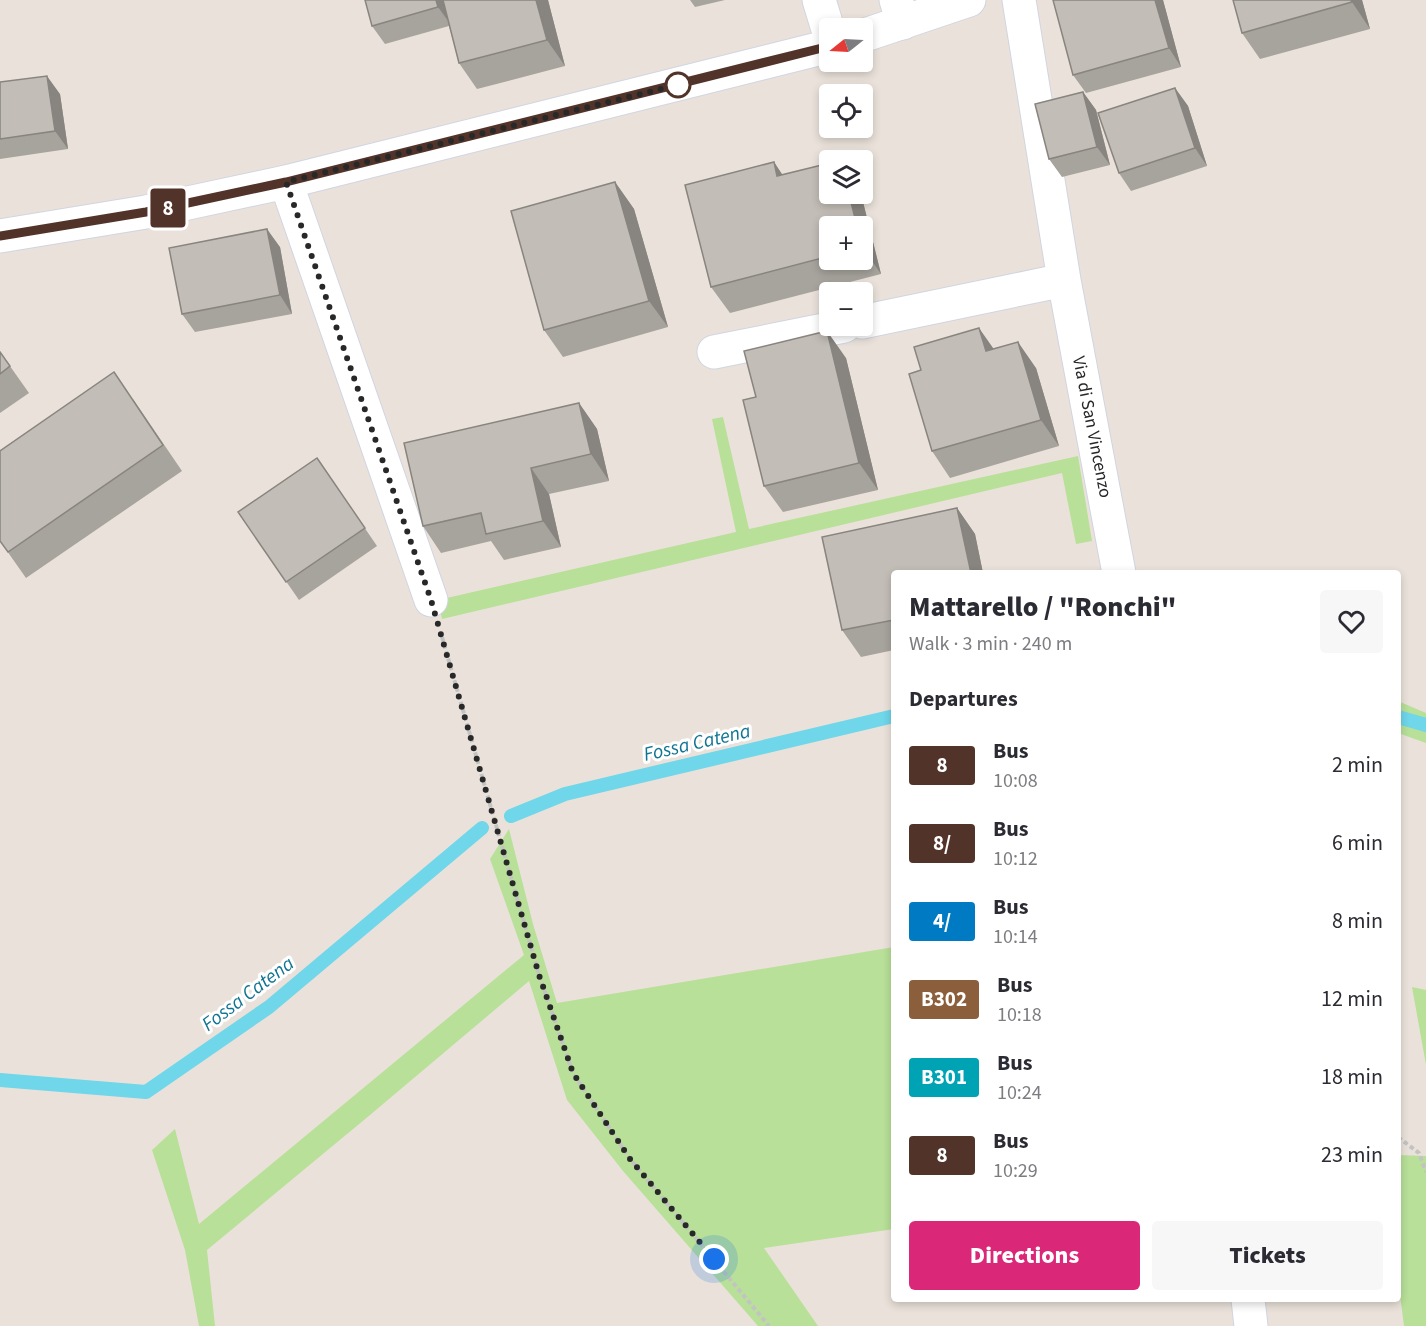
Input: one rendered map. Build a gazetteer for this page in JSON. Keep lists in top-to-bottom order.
{
  "streets": {
    "street": ["Via di San Vincenzo"]
  },
  "water": ["Fossa Catena"],
  "lines": ["bus line 8"],
  "north": "left",
  "page": {
    "on_map": "8",
    "map_buttons": ["+", "−"],
    "heading": [
      ["Mattarello / \"Ronchi\"", "Walk · 3 min · 240 m"],
      "Departures"
    ],
    "list": [
      {
        "mark": "8",
        "name": "Bus",
        "note": "10:08",
        "value": "2 min"
      },
      {
        "mark": "8/",
        "name": "Bus",
        "note": "10:12",
        "value": "6 min"
      },
      {
        "mark": "4/",
        "name": "Bus",
        "note": "10:14",
        "value": "8 min"
      },
      {
        "mark": "B302",
        "name": "Bus",
        "note": "10:18",
        "value": "12 min"
      },
      {
        "mark": "B301",
        "name": "Bus",
        "note": "10:24",
        "value": "18 min"
      },
      {
        "mark": "8",
        "name": "Bus",
        "note": "10:29",
        "value": "23 min"
      }
    ],
    "buttons": ["Directions", "Tickets"]
  }
}
